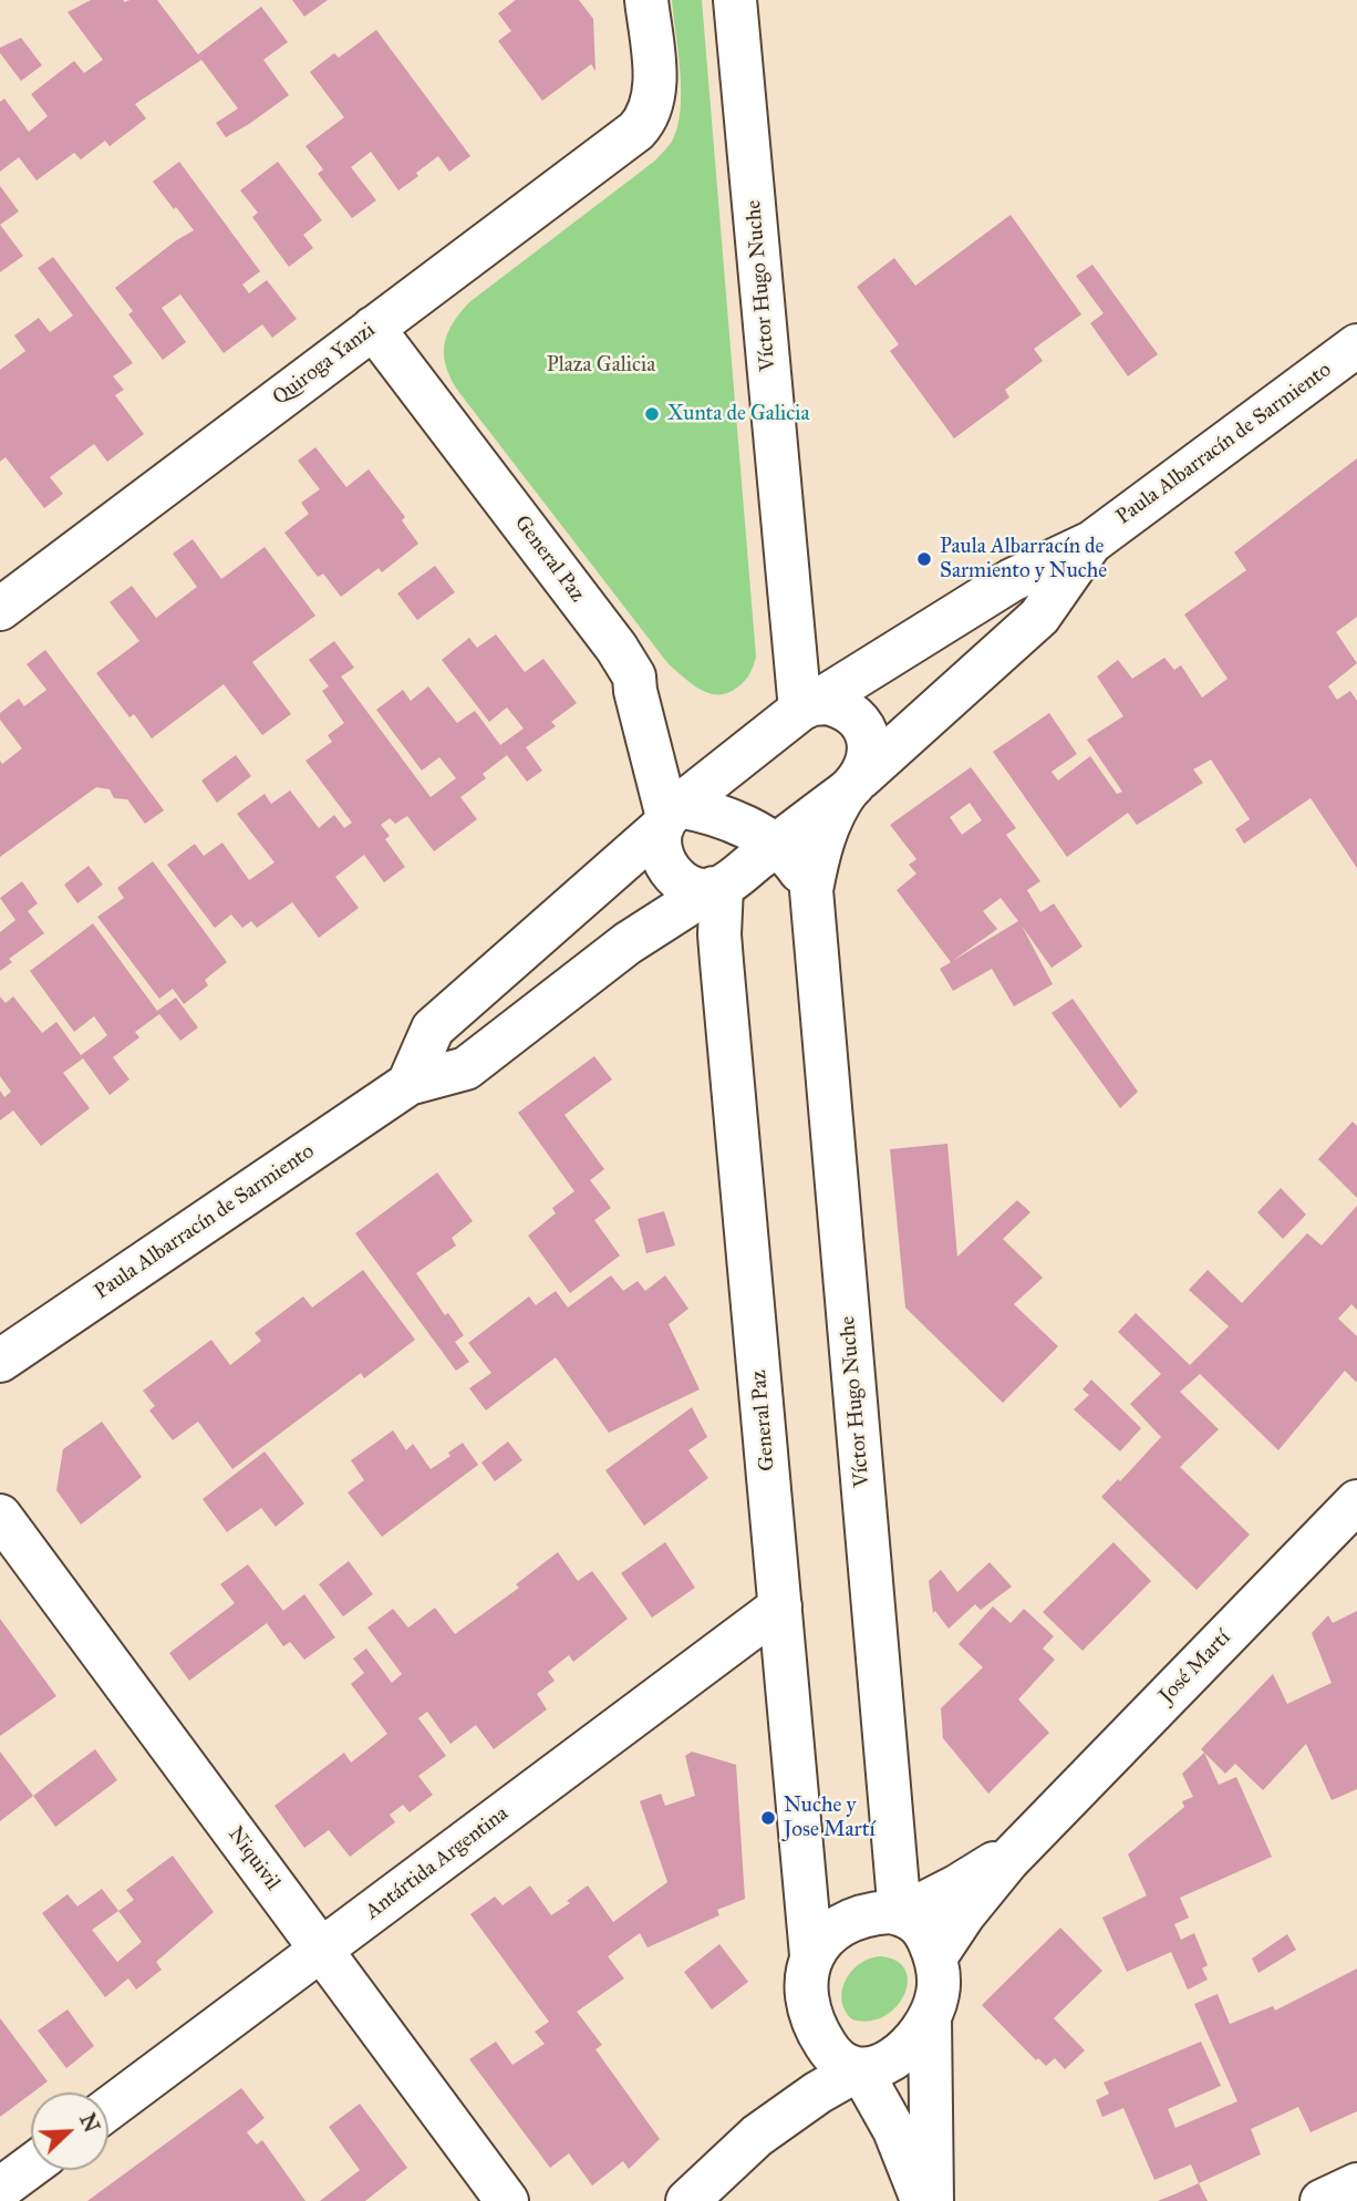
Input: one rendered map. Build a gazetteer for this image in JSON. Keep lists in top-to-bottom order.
{
  "streets": {
    "street": [
      "Víctor Hugo Nuche",
      "Quiroga Yanzi",
      "Paula Albarracín de Sarmiento",
      "General Paz",
      "José Martí",
      "Niquivil",
      "Antártida Argentina"
    ]
  },
  "crossings": [
    ["Víctor Hugo Nuche", "Paula Albarracín de Sarmiento"],
    ["Víctor Hugo Nuche", "General Paz"],
    ["Víctor Hugo Nuche", "José Martí"],
    ["Quiroga Yanzi", "General Paz"],
    ["Paula Albarracín de Sarmiento", "General Paz"],
    ["General Paz", "José Martí"],
    ["General Paz", "Antártida Argentina"],
    ["Niquivil", "Antártida Argentina"]
  ],
  "parks": ["Plaza Galicia"],
  "places": ["Xunta de Galicia", "Paula Albarracín de Sarmiento y Nuche", "Nuche y Jose Martí"],
  "north": "top right"
}
